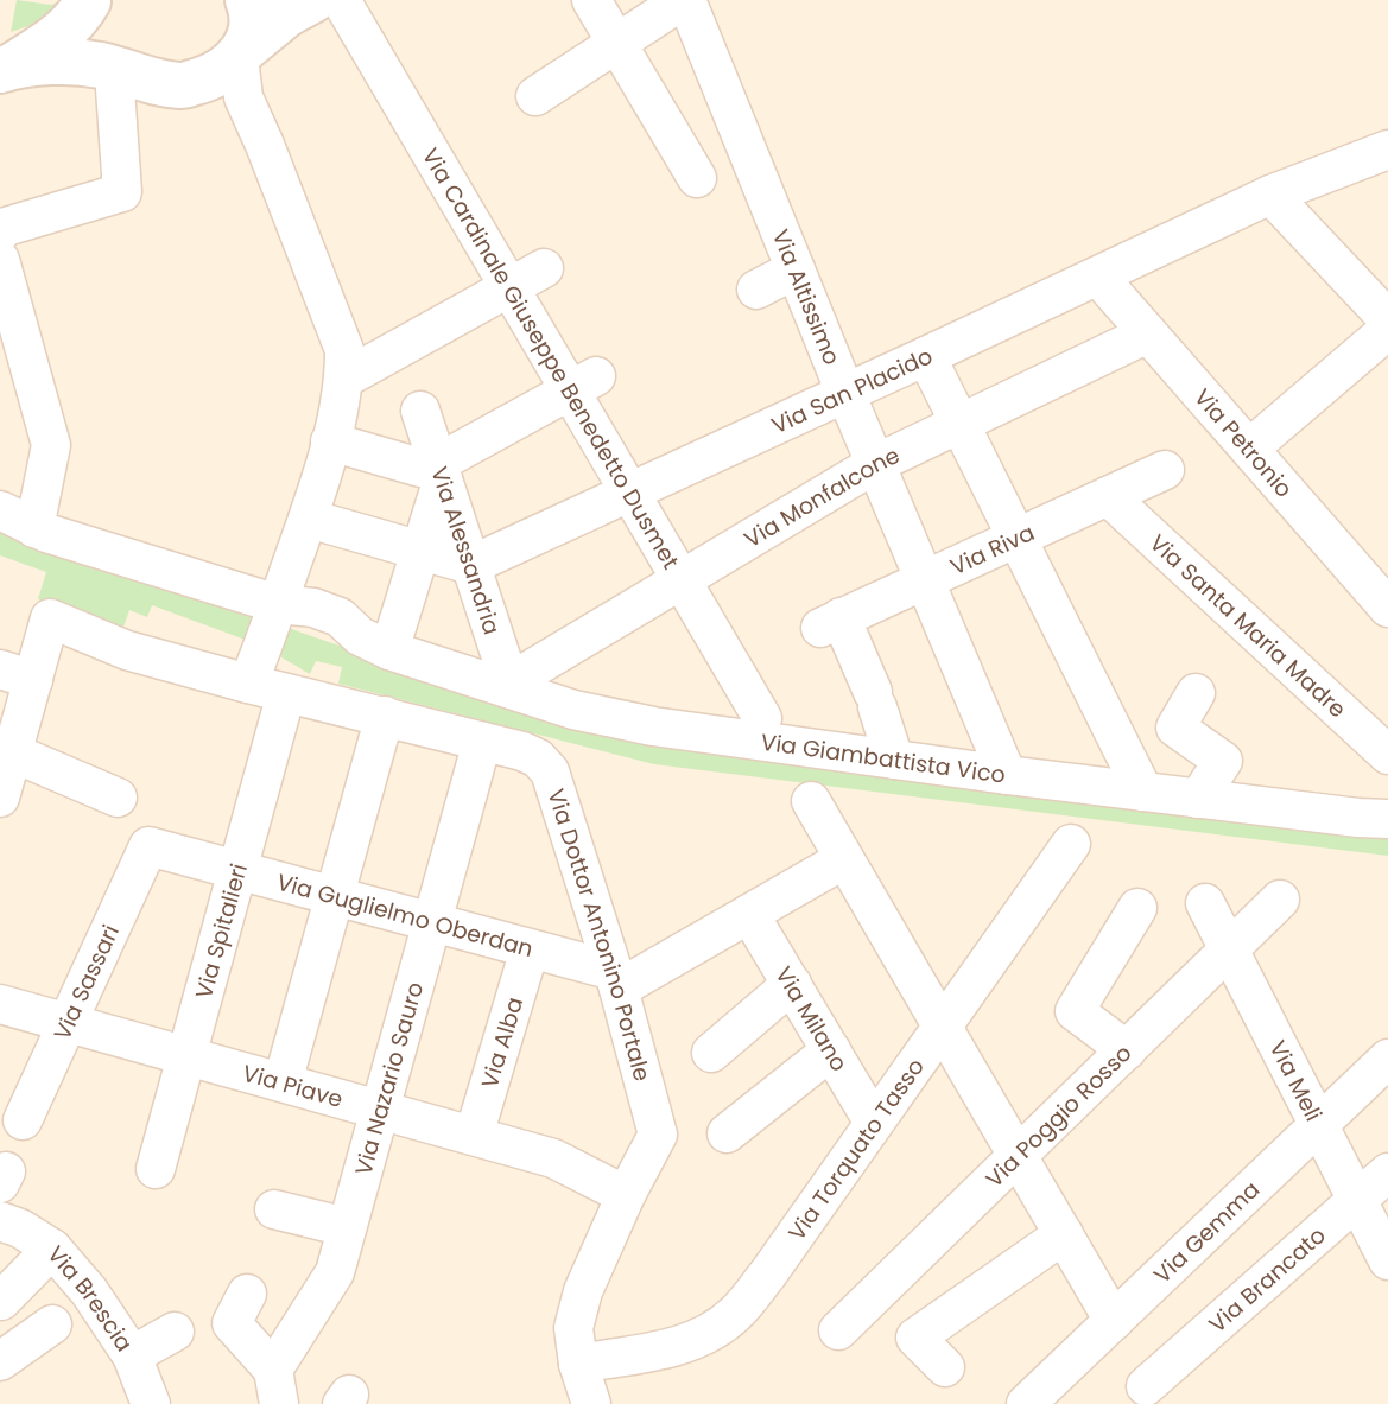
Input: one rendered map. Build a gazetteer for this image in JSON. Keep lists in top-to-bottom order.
{
  "streets": {
    "street": [
      "Via Altissimo",
      "Via Cardinale Giuseppe Benedetto Dusmet",
      "Via San Placido",
      "Via Petronio",
      "Via Monfalcone",
      "Via Riva",
      "Via Alessandria",
      "Via Santa Maria Madre",
      "Via Giambattista Vico",
      "Via Guglielmo Oberdan",
      "Via Spitalieri",
      "Via Dottor Antonino Portale",
      "Via Sassari",
      "Via Milano",
      "Via Alba",
      "Via Nazario Sauro",
      "Via Meli",
      "Via Piave",
      "Via Poggio Rosso",
      "Via Torquato Tasso",
      "Via Gemma",
      "Via Brancato",
      "Via Brescia"
    ]
  },
  "crossings": [
    ["Via Altissimo", "Via San Placido"],
    ["Via Altissimo", "Via Monfalcone"],
    ["Via Altissimo", "Via Riva"],
    ["Via Altissimo", "Via Giambattista Vico"],
    ["Via Cardinale Giuseppe Benedetto Dusmet", "Via San Placido"],
    ["Via Cardinale Giuseppe Benedetto Dusmet", "Via Monfalcone"],
    ["Via San Placido", "Via Petronio"],
    ["Via San Placido", "Via Alessandria"],
    ["Via Petronio", "Via Monfalcone"],
    ["Via Monfalcone", "Via Alessandria"],
    ["Via Monfalcone", "Via Giambattista Vico"],
    ["Via Riva", "Via Santa Maria Madre"],
    ["Via Riva", "Via Giambattista Vico"],
    ["Via Alessandria", "Via Giambattista Vico"],
    ["Via Guglielmo Oberdan", "Via Spitalieri"],
    ["Via Guglielmo Oberdan", "Via Dottor Antonino Portale"],
    ["Via Guglielmo Oberdan", "Via Sassari"],
    ["Via Guglielmo Oberdan", "Via Alba"],
    ["Via Guglielmo Oberdan", "Via Nazario Sauro"],
    ["Via Spitalieri", "Via Dottor Antonino Portale"],
    ["Via Spitalieri", "Via Piave"],
    ["Via Dottor Antonino Portale", "Via Nazario Sauro"],
    ["Via Dottor Antonino Portale", "Via Piave"],
    ["Via Dottor Antonino Portale", "Via Torquato Tasso"],
    ["Via Sassari", "Via Piave"],
    ["Via Milano", "Via Torquato Tasso"],
    ["Via Alba", "Via Piave"],
    ["Via Nazario Sauro", "Via Piave"],
    ["Via Meli", "Via Poggio Rosso"],
    ["Via Meli", "Via Gemma"],
    ["Via Meli", "Via Brancato"]
  ]
}
